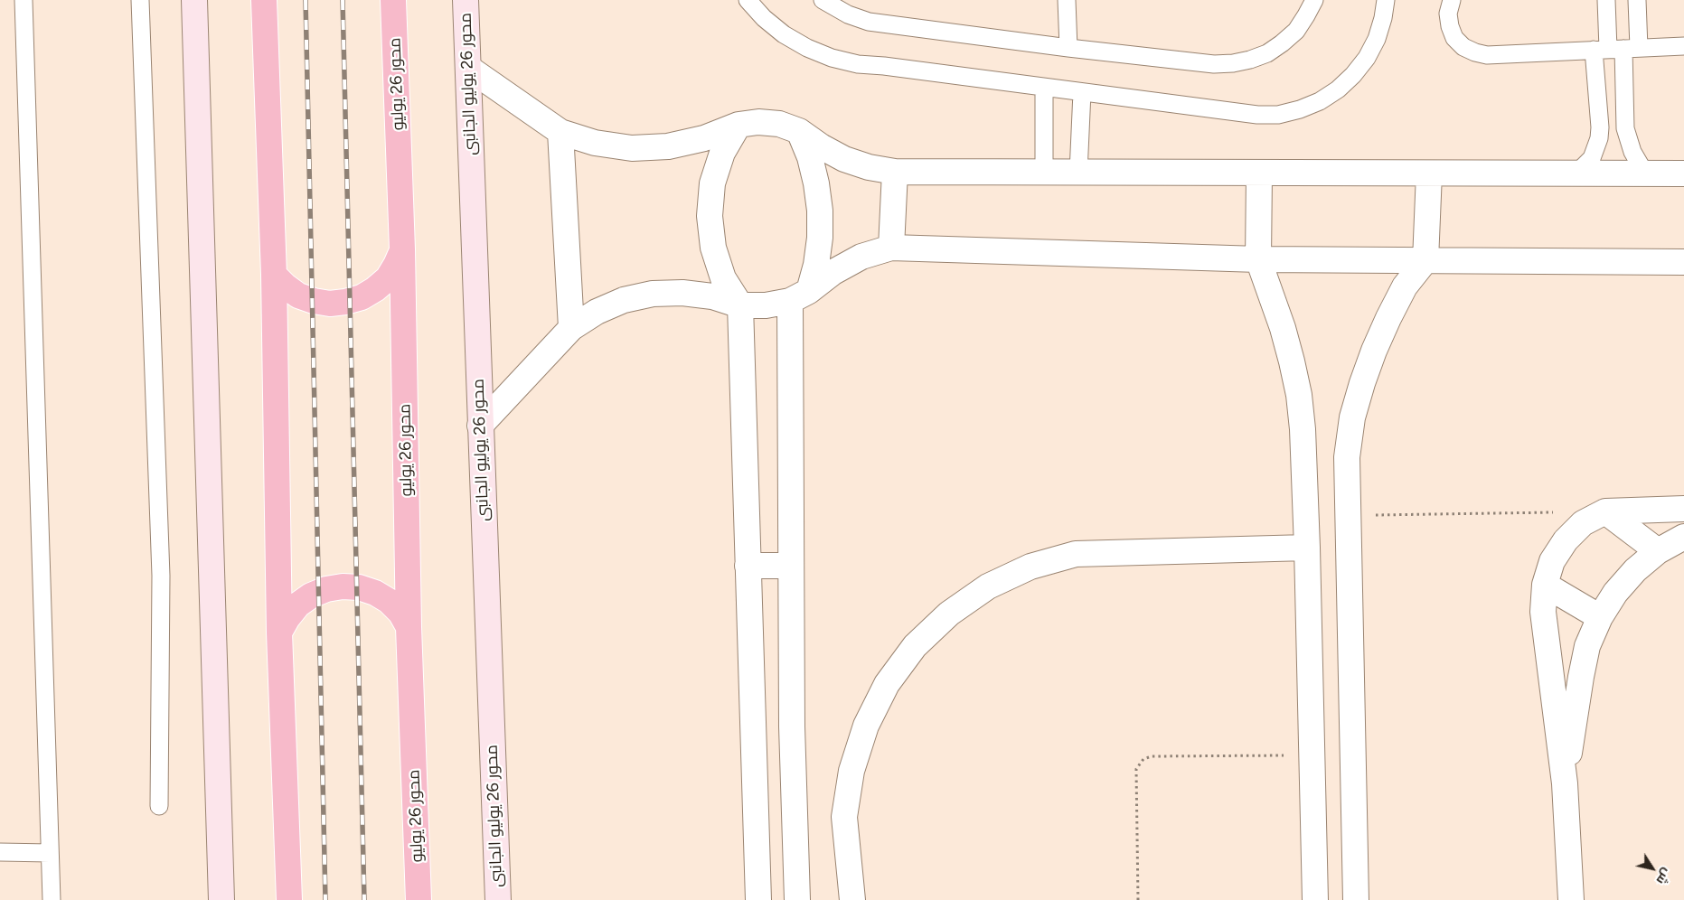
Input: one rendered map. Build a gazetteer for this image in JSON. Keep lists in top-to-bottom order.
{
  "streets": {
    "highway": ["محور 26 يوليو"],
    "main road": ["محور 26 يوليو الجانبى"]
  },
  "north": "bottom right"
}
